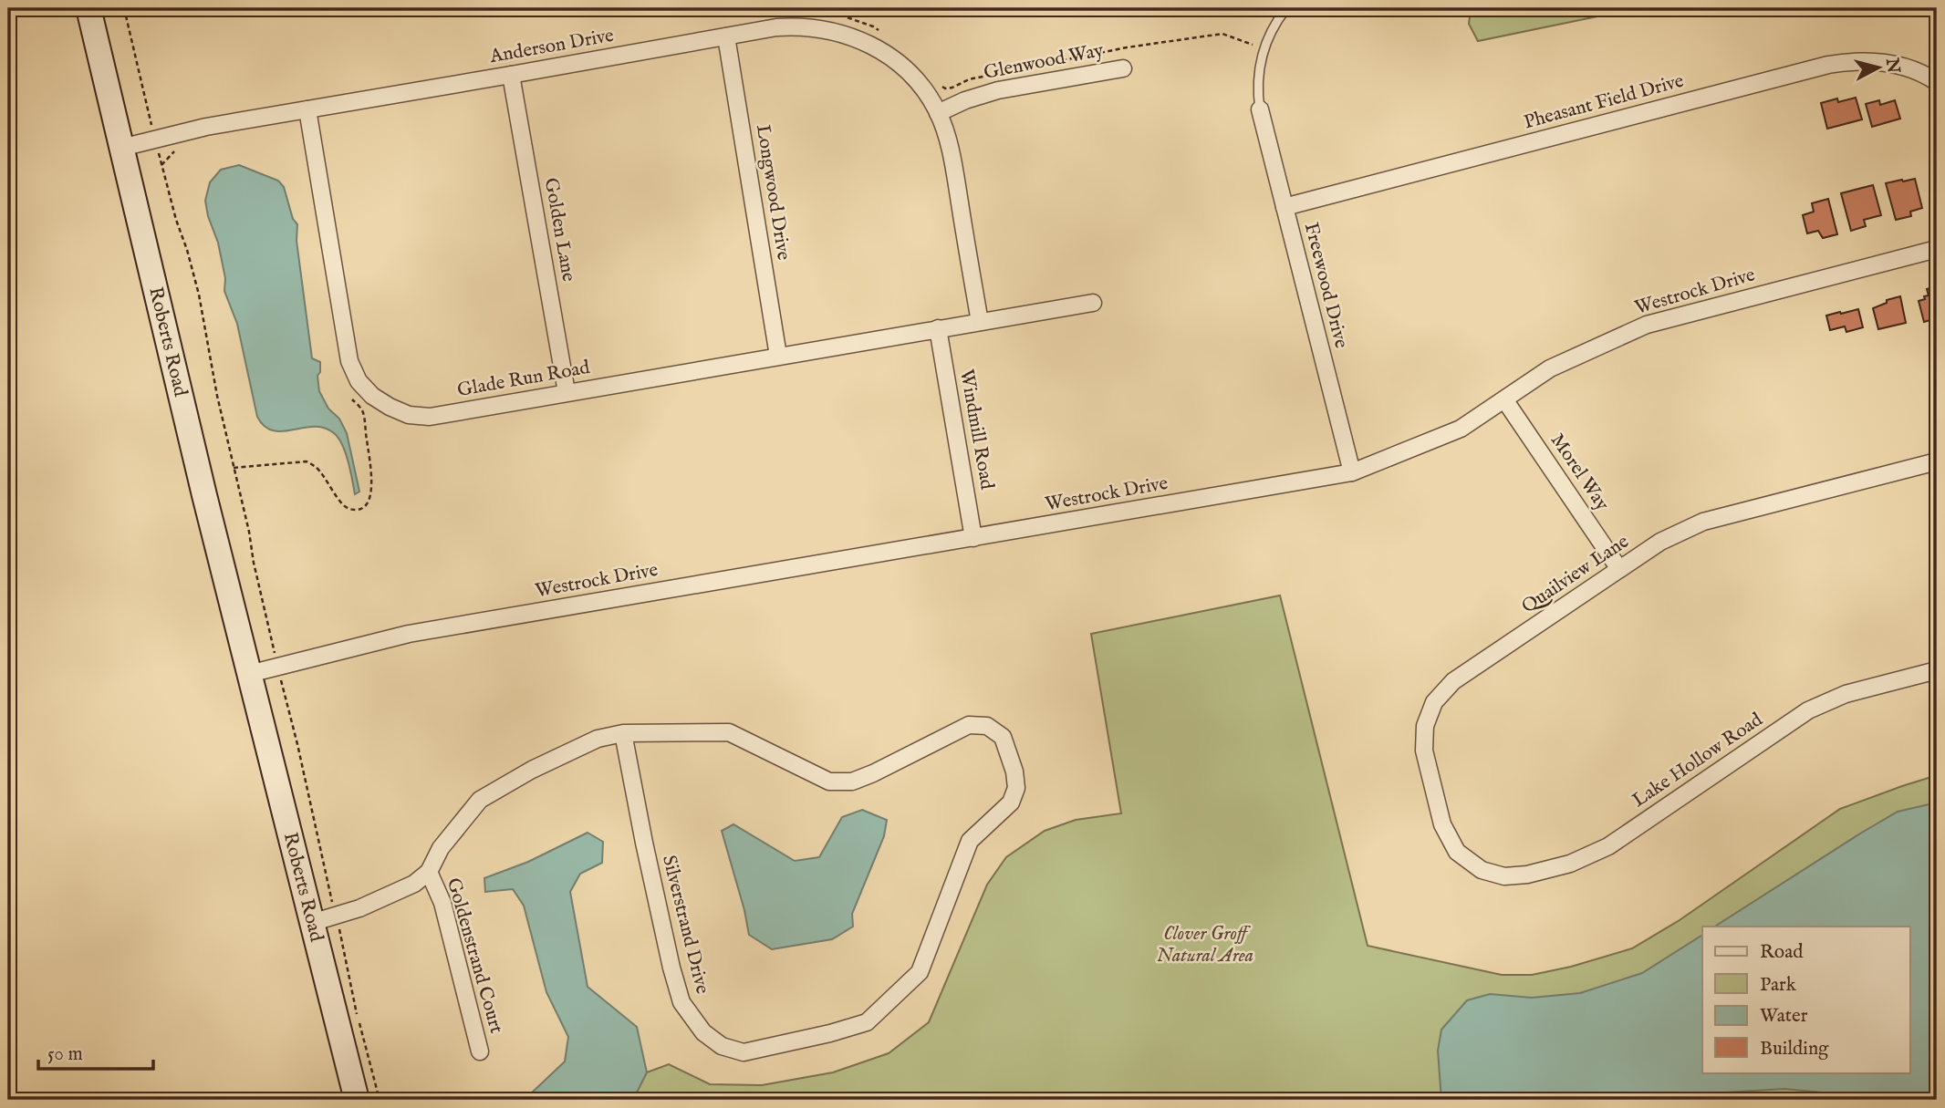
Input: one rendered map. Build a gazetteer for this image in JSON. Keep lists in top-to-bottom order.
{
  "streets": {
    "main road": ["Roberts Road"],
    "street": [
      "Anderson Drive",
      "Glenwood Way",
      "Pheasant Field Drive",
      "Longwood Drive",
      "Golden Lane",
      "Freewood Drive",
      "Westrock Drive",
      "Glade Run Road",
      "Windmill Road",
      "Morel Way",
      "Quailview Lane",
      "Lake Hollow Road",
      "Silverstrand Drive",
      "Goldenstrand Court"
    ]
  },
  "crossings": [
    ["Anderson Drive", "Glenwood Way"],
    ["Anderson Drive", "Longwood Drive"],
    ["Anderson Drive", "Golden Lane"],
    ["Anderson Drive", "Roberts Road"],
    ["Anderson Drive", "Glade Run Road"],
    ["Pheasant Field Drive", "Freewood Drive"],
    ["Longwood Drive", "Glade Run Road"],
    ["Golden Lane", "Glade Run Road"],
    ["Freewood Drive", "Westrock Drive"],
    ["Westrock Drive", "Roberts Road"],
    ["Westrock Drive", "Windmill Road"],
    ["Westrock Drive", "Morel Way"],
    ["Glade Run Road", "Windmill Road"],
    ["Morel Way", "Quailview Lane"],
    ["Quailview Lane", "Lake Hollow Road"]
  ],
  "parks": ["Clover Groff Natural Area"],
  "legend": [
    "Road",
    "Park",
    "Water",
    "Building"
  ],
  "scale_bar": "50 m",
  "north": "right"
}
